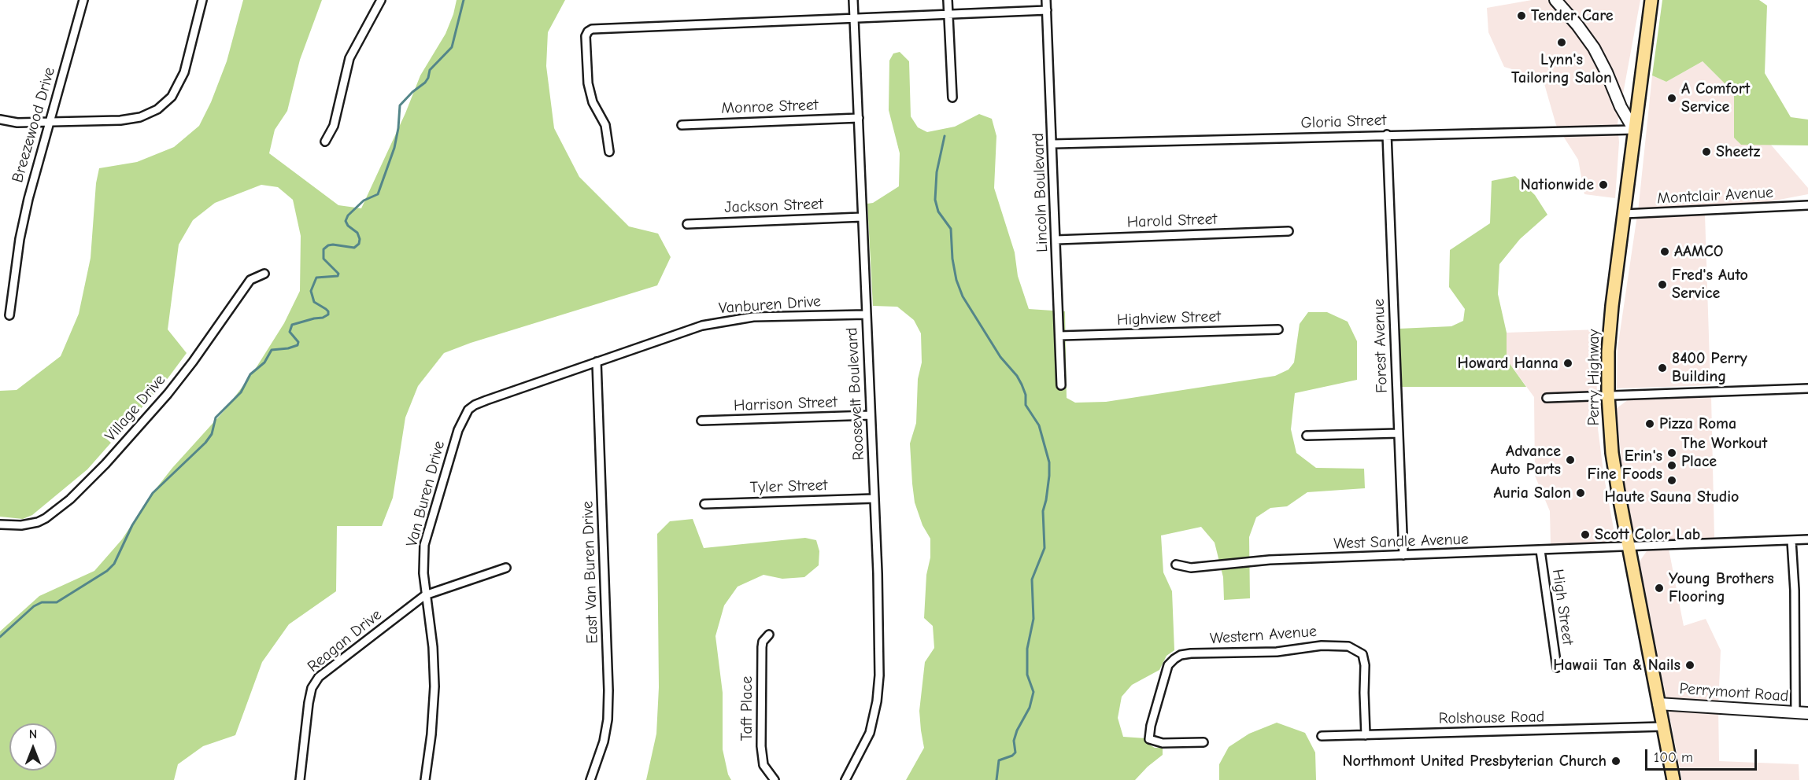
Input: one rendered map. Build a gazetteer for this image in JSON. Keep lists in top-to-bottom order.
{
  "streets": {
    "main road": ["Perry Highway"],
    "street": [
      "Monroe Street",
      "Gloria Street",
      "Breezewood Drive",
      "Lincoln Boulevard",
      "Montclair Avenue",
      "Jackson Street",
      "Harold Street",
      "Vanburen Drive",
      "Highview Street",
      "Forest Avenue",
      "Roosevelt Boulevard",
      "Harrison Street",
      "Village Drive",
      "Tyler Street",
      "Van Buren Drive",
      "West Sandle Avenue",
      "East Van Buren Drive",
      "High Street",
      "Western Avenue",
      "Reagan Drive",
      "Perrymont Road",
      "Taft Place",
      "Rolshouse Road"
    ]
  },
  "crossings": [
    ["Monroe Street", "Roosevelt Boulevard"],
    ["Gloria Street", "Lincoln Boulevard"],
    ["Gloria Street", "Forest Avenue"],
    ["Gloria Street", "Perry Highway"],
    ["Lincoln Boulevard", "Harold Street"],
    ["Lincoln Boulevard", "Highview Street"],
    ["Montclair Avenue", "Perry Highway"],
    ["Jackson Street", "Roosevelt Boulevard"],
    ["Vanburen Drive", "Roosevelt Boulevard"],
    ["Vanburen Drive", "Van Buren Drive"],
    ["Vanburen Drive", "East Van Buren Drive"],
    ["Forest Avenue", "West Sandle Avenue"],
    ["Perry Highway", "West Sandle Avenue"],
    ["Perry Highway", "Perrymont Road"],
    ["Perry Highway", "Rolshouse Road"],
    ["Roosevelt Boulevard", "Harrison Street"],
    ["Roosevelt Boulevard", "Tyler Street"],
    ["Van Buren Drive", "East Van Buren Drive"],
    ["Van Buren Drive", "Reagan Drive"],
    ["West Sandle Avenue", "High Street"],
    ["Western Avenue", "Rolshouse Road"]
  ],
  "places": [
    "Tender Care",
    "Lynn's Tailoring Salon",
    "A Comfort Service",
    "Sheetz",
    "Nationwide",
    "AAMCO",
    "Fred's Auto Service",
    "Howard Hanna",
    "8400 Perry Building",
    "Pizza Roma",
    "The Workout Place",
    "Advance Auto Parts",
    "Erin's Fine Foods",
    "Haute Sauna Studio",
    "Auria Salon",
    "Scott Color Lab",
    "Young Brothers Flooring",
    "Hawaii Tan & Nails",
    "Northmont United Presbyterian Church"
  ],
  "scale_bar": "100 m",
  "north": "top"
}
